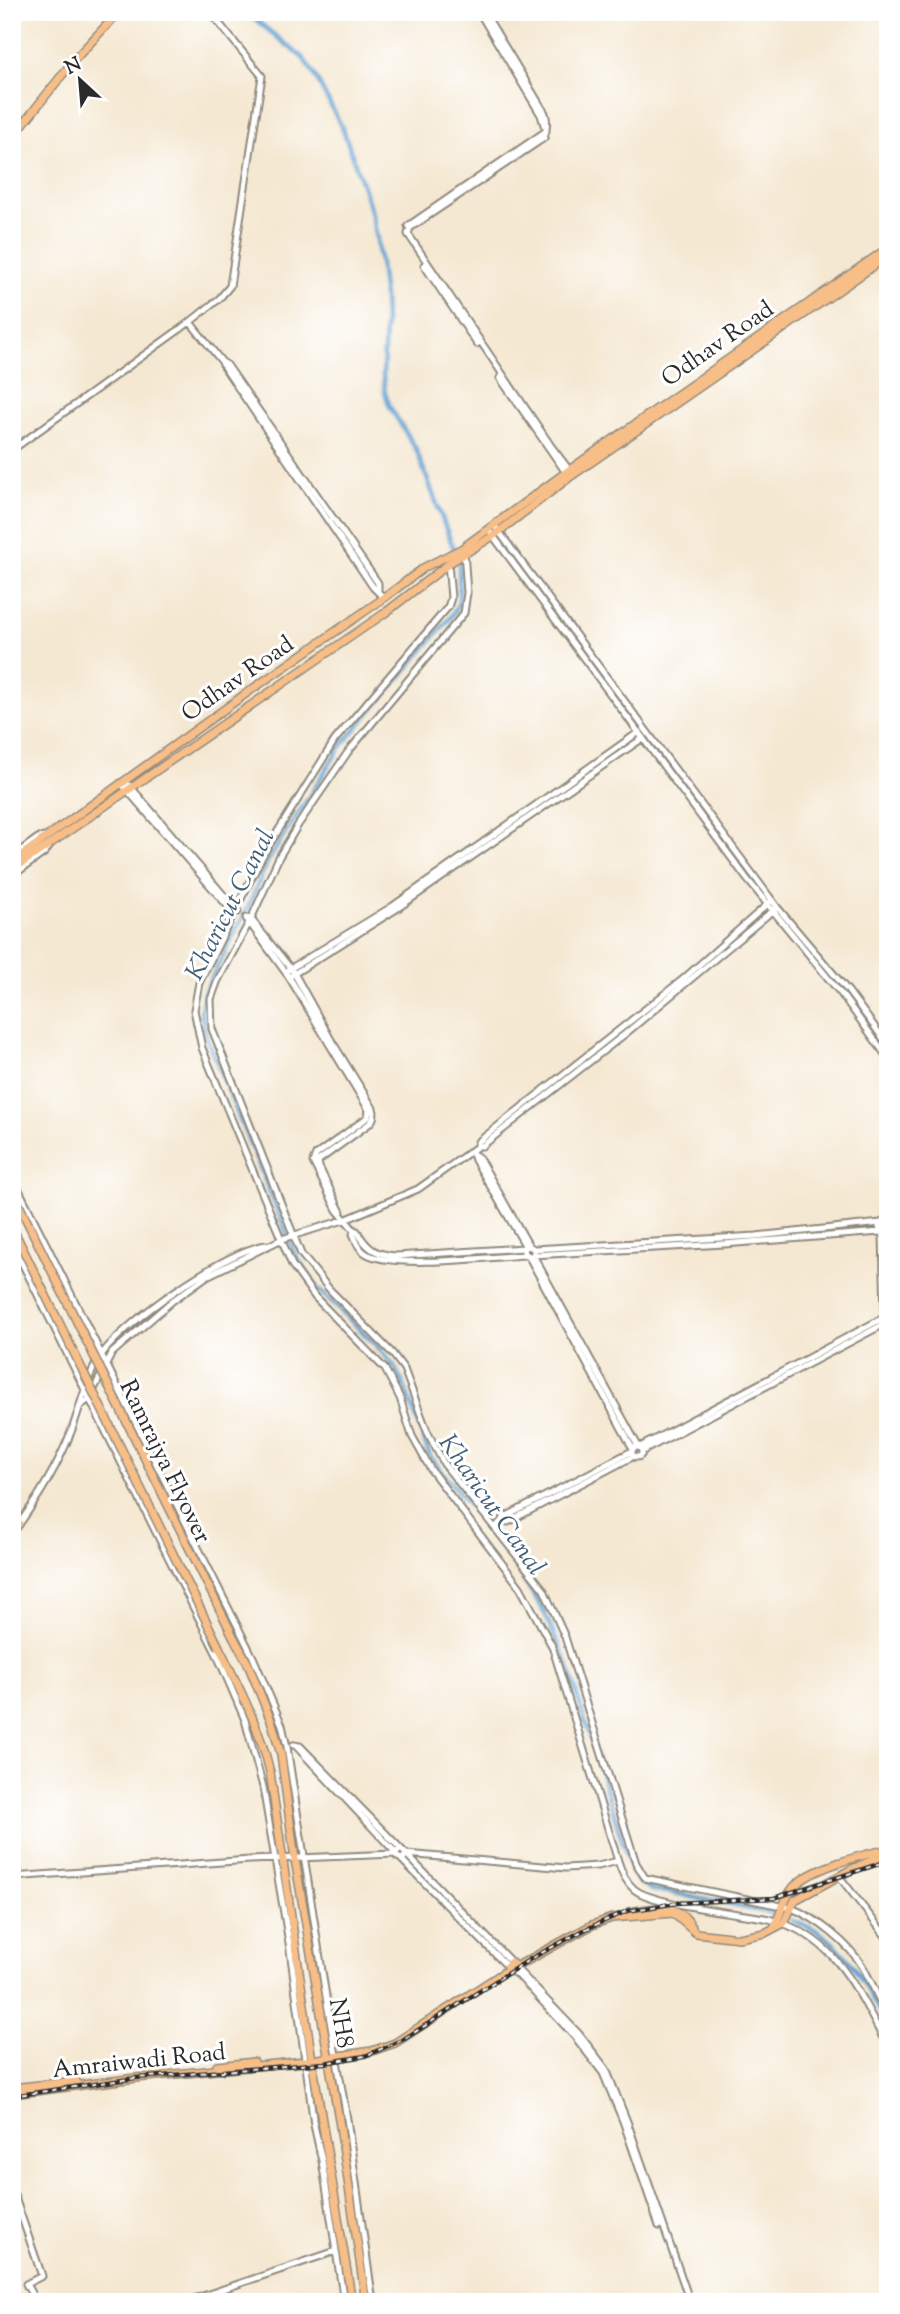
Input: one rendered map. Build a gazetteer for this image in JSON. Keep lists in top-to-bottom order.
{
  "streets": {
    "main road": [
      "Odhav Road",
      "Ramrajya Flyover",
      "NH8",
      "Amraiwadi Road"
    ]
  },
  "crossings": [
    ["Ramrajya Flyover", "NH8"],
    ["NH8", "Amraiwadi Road"]
  ],
  "water": ["Kharicut Canal"],
  "north": "top left"
}
